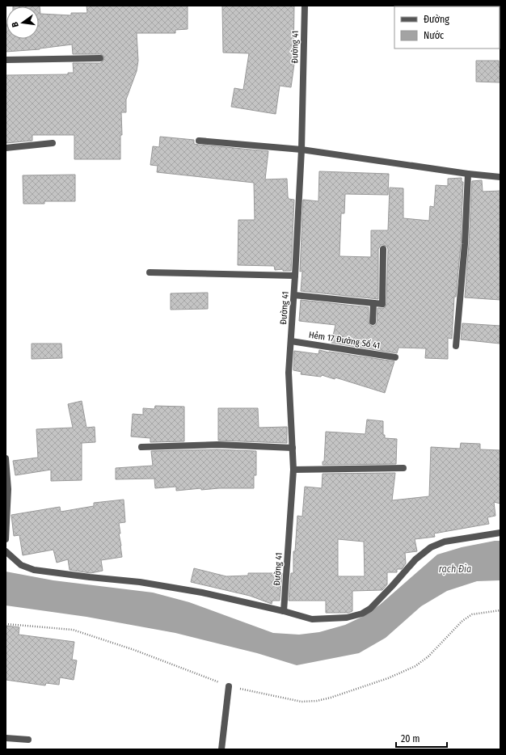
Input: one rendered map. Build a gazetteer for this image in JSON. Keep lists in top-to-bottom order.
{
  "streets": {
    "street": ["Đường 41", "Hẻm 17 Đường Số 41"]
  },
  "crossings": [
    ["Đường 41", "Hẻm 17 Đường Số 41"]
  ],
  "water": ["rạch Đìa"],
  "legend": ["Đường", "Nước"],
  "scale_bar": "20 m",
  "north": "left"
}
